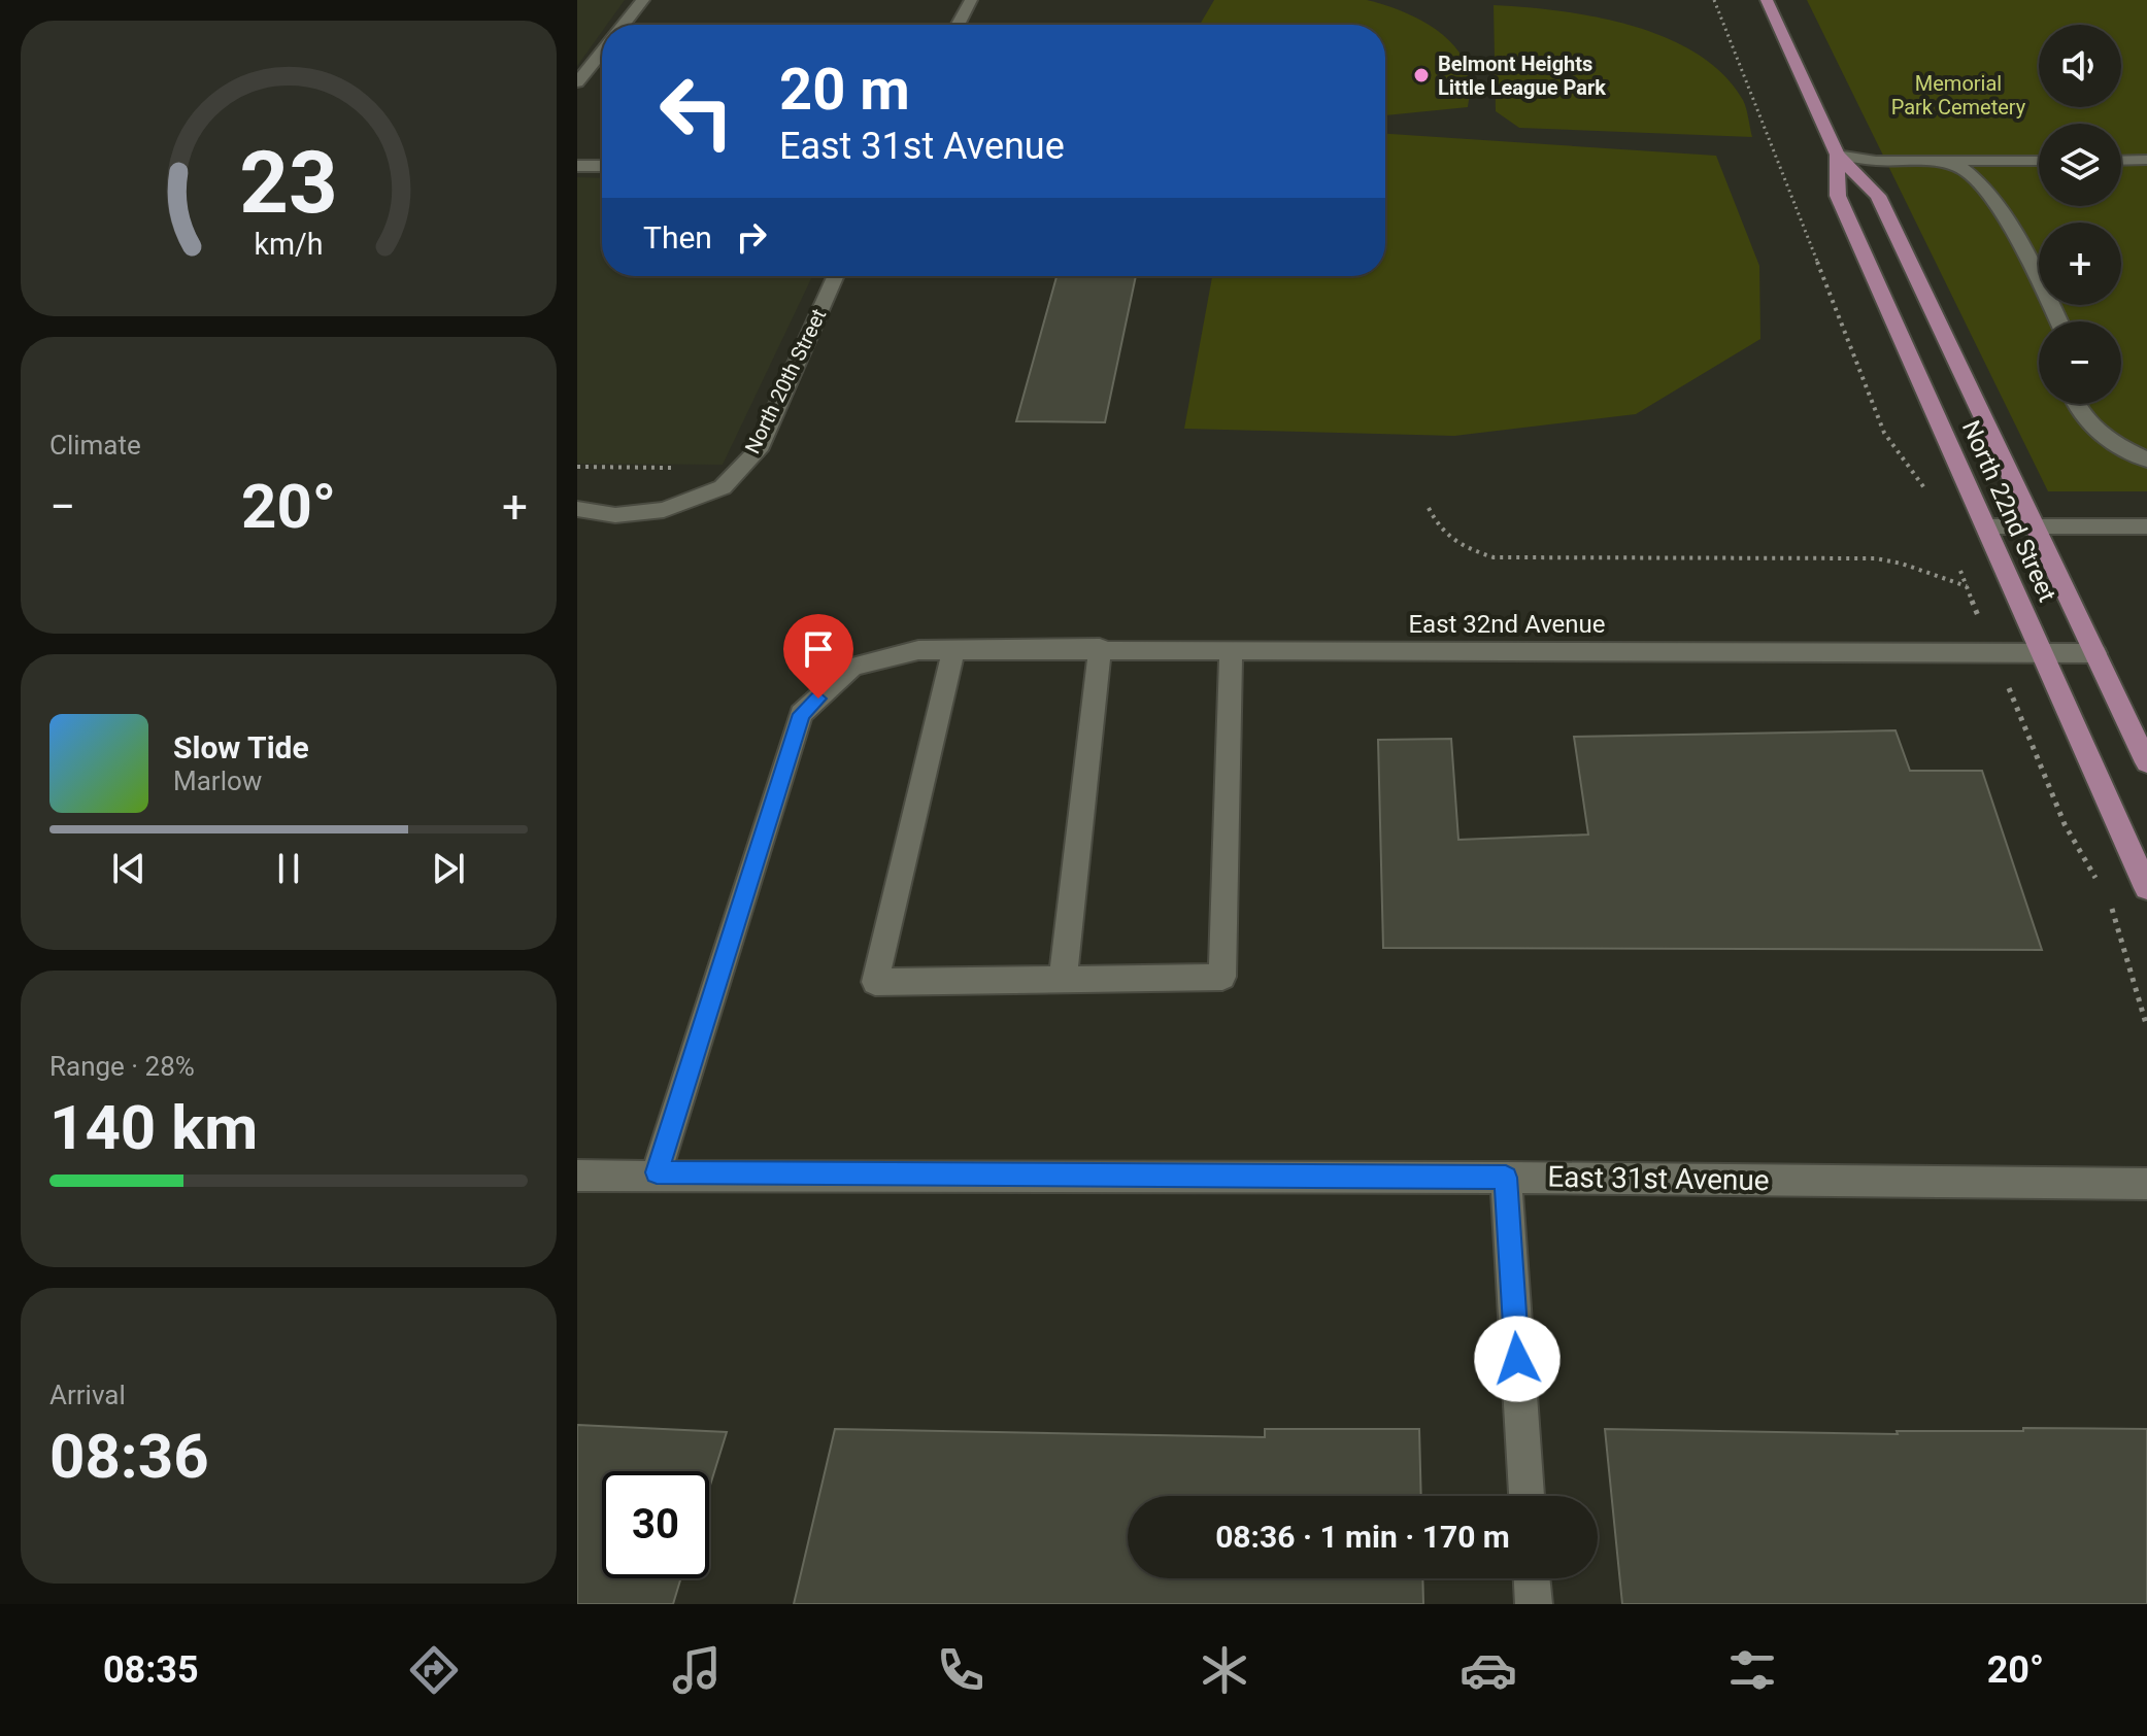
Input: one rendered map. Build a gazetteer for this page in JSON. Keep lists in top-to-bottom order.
{
  "streets": {
    "main road": ["North 22nd Street"],
    "street": ["North 20th Street", "East 32nd Avenue", "East 31st Avenue"]
  },
  "crossings": [
    ["North 22nd Street", "East 32nd Avenue"],
    ["East 32nd Avenue", "East 31st Avenue"]
  ],
  "parks": ["Memorial Park Cemetery"],
  "places": ["Belmont Heights Little League Park"],
  "page": {
    "map_buttons": ["+", "−"],
    "turn": ["20 m", "East 31st Avenue"],
    "then": "Then",
    "tile": [
      "Climate",
      ["Range · 28%", "140 km"],
      ["Arrival", "08:36"]
    ],
    "heat": ["−", "20°", "+"],
    "song": ["Slow Tide", "Marlow"],
    "limit": "30",
    "trip": "08:36 · 1 min · 170 m",
    "tabs": ["08:35", "20°"],
    "gauge": ["23", "km/h"]
  }
}
